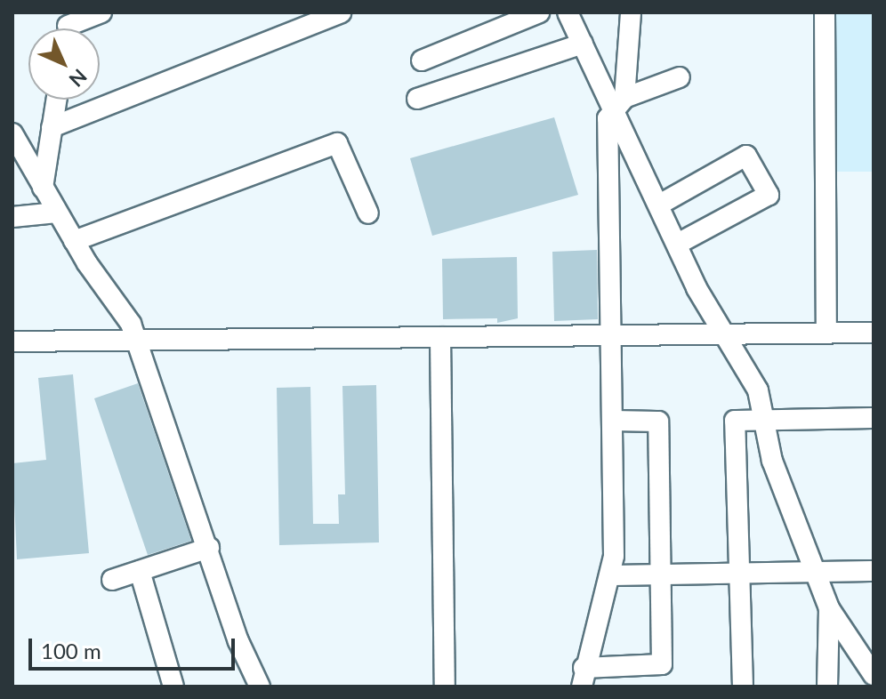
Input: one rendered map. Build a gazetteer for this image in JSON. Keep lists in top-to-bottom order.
{
  "scale_bar": "100 m",
  "north": "bottom right"
}
